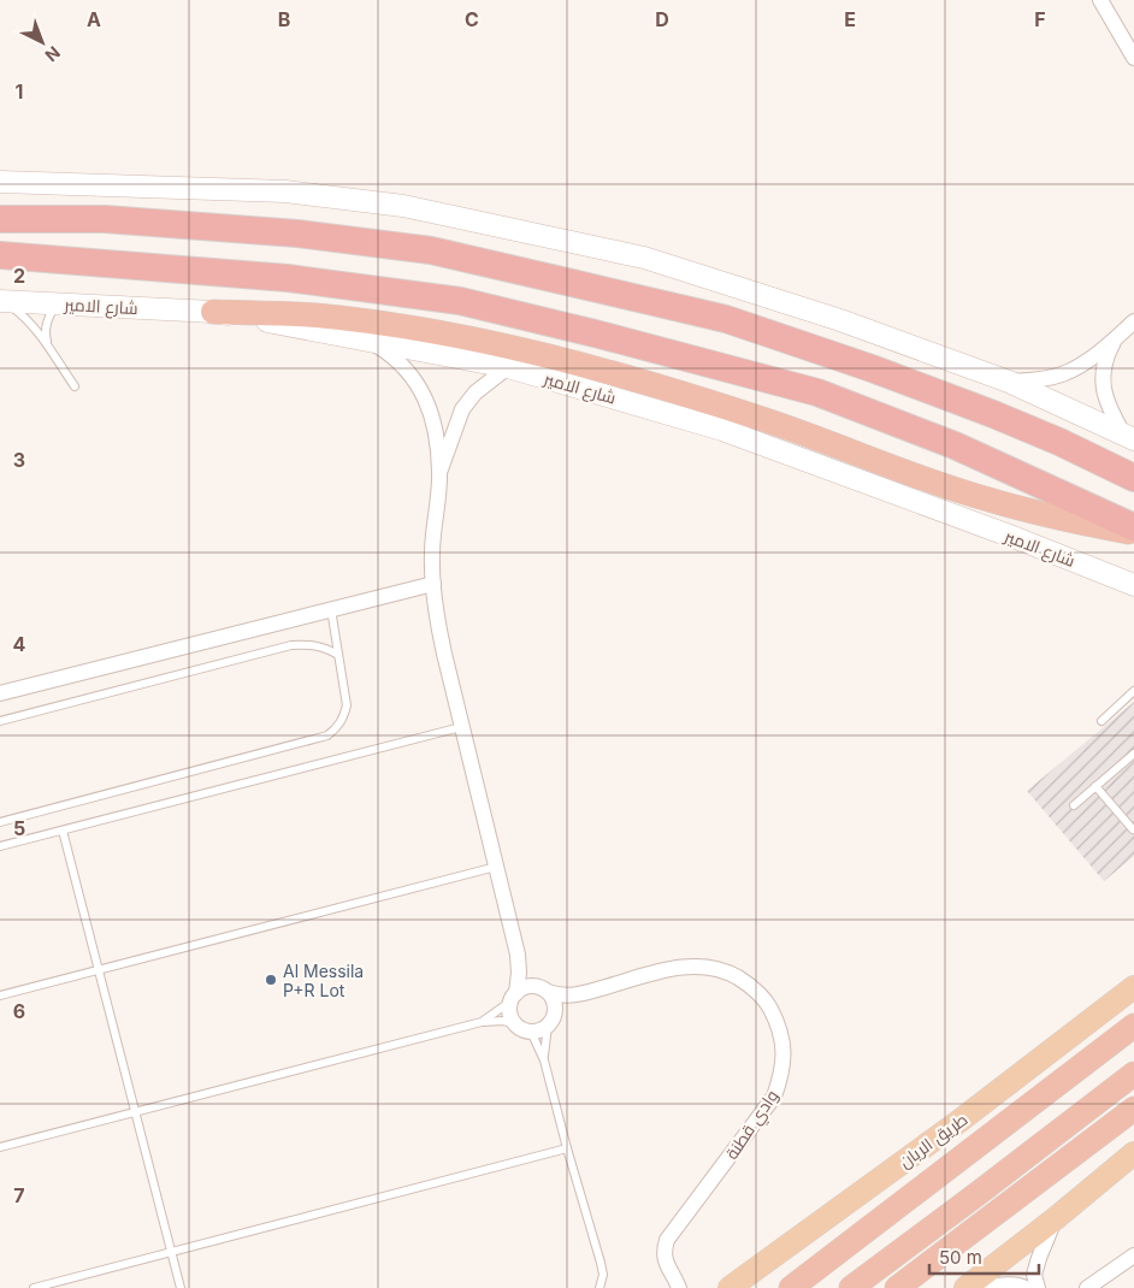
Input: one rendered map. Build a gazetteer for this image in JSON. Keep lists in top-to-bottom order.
{
  "streets": {
    "main road": ["شارع الامير", "طريق الريان"],
    "street": ["وادي قطنة"]
  },
  "places": ["Al Messila P+R Lot"],
  "scale_bar": "50 m",
  "north": "bottom right",
  "grid": {
    "columns": [
      "A",
      "B",
      "C",
      "D",
      "E",
      "F"
    ],
    "rows": [
      "1",
      "2",
      "3",
      "4",
      "5",
      "6",
      "7"
    ]
  }
}
